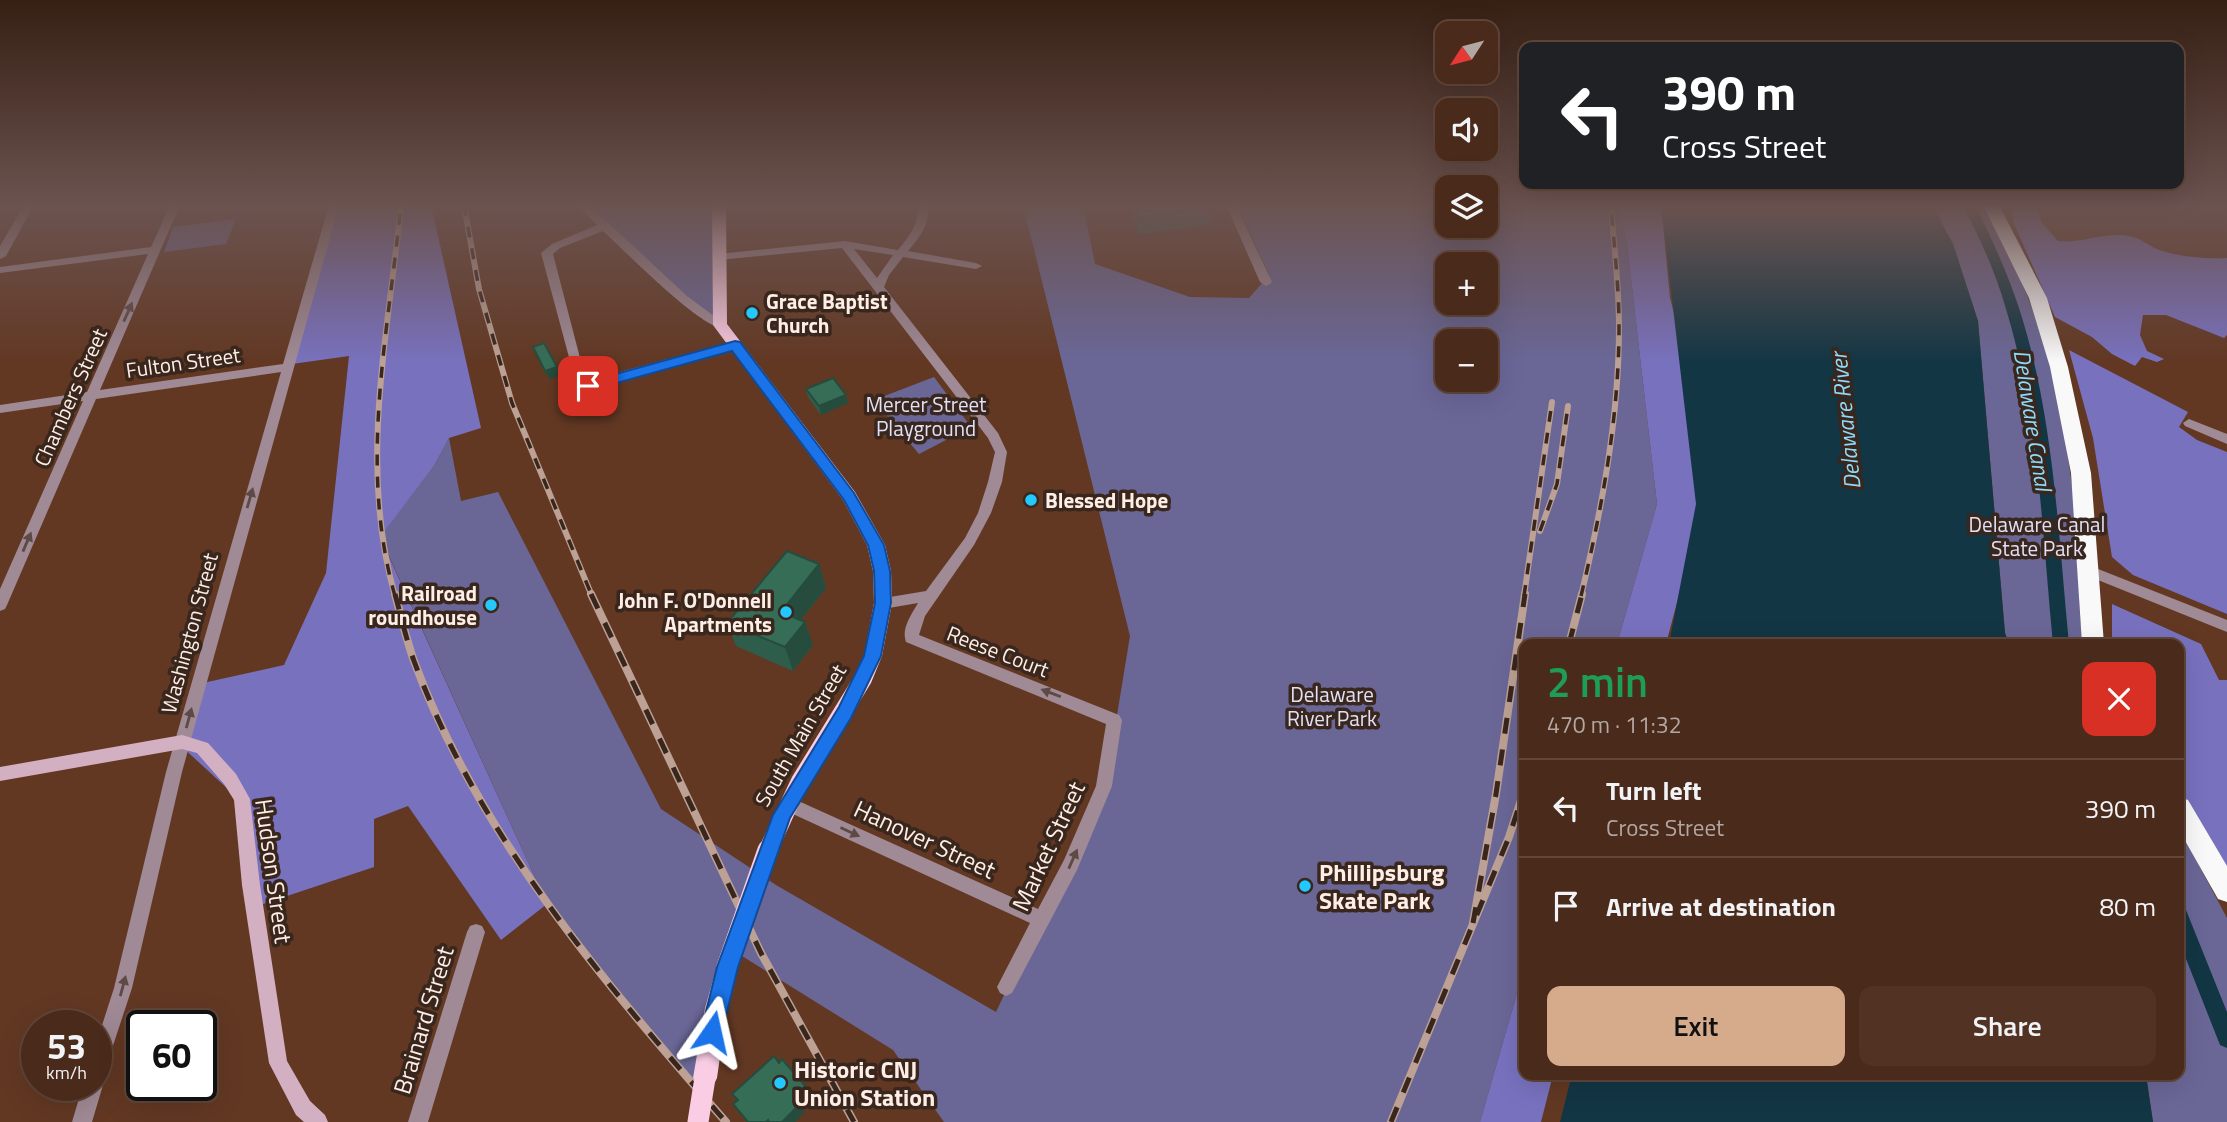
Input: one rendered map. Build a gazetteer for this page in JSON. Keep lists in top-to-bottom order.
{
  "streets": {
    "main road": ["South Main Street"],
    "street": [
      "Fulton Street",
      "Chambers Street",
      "Washington Street",
      "Reese Court",
      "Hanover Street",
      "Market Street",
      "Hudson Street",
      "Brainard Street"
    ]
  },
  "crossings": [
    ["Fulton Street", "Chambers Street"],
    ["Fulton Street", "Washington Street"],
    ["Washington Street", "Hudson Street"],
    ["Reese Court", "Market Street"],
    ["South Main Street", "Hanover Street"],
    ["Hanover Street", "Market Street"]
  ],
  "one_way": [
    "Chambers Street",
    "Washington Street",
    "Reese Court",
    "Hanover Street",
    "Market Street"
  ],
  "water": ["Delaware Canal", "Delaware River"],
  "parks": ["Mercer Street Playground", "Delaware Canal State Park", "Delaware River Park"],
  "places": [
    "Grace Baptist Church",
    "Blessed Hope",
    "Railroad roundhouse",
    "John F. O'Donnell Apartments",
    "Phillipsburg Skate Park",
    "Historic CNJ Union Station"
  ],
  "north": "bottom left",
  "page": {
    "map_buttons": ["+", "−"],
    "turn": ["390 m", "Cross Street"],
    "heading": ["2 min", "470 m · 11:32"],
    "list": [
      {
        "name": "Turn left",
        "note": "Cross Street",
        "value": "390 m"
      },
      {
        "name": "Arrive at destination",
        "value": "80 m"
      }
    ],
    "buttons": ["Exit", "Share"],
    "speed": "53 km/h",
    "limit": "60"
  }
}
